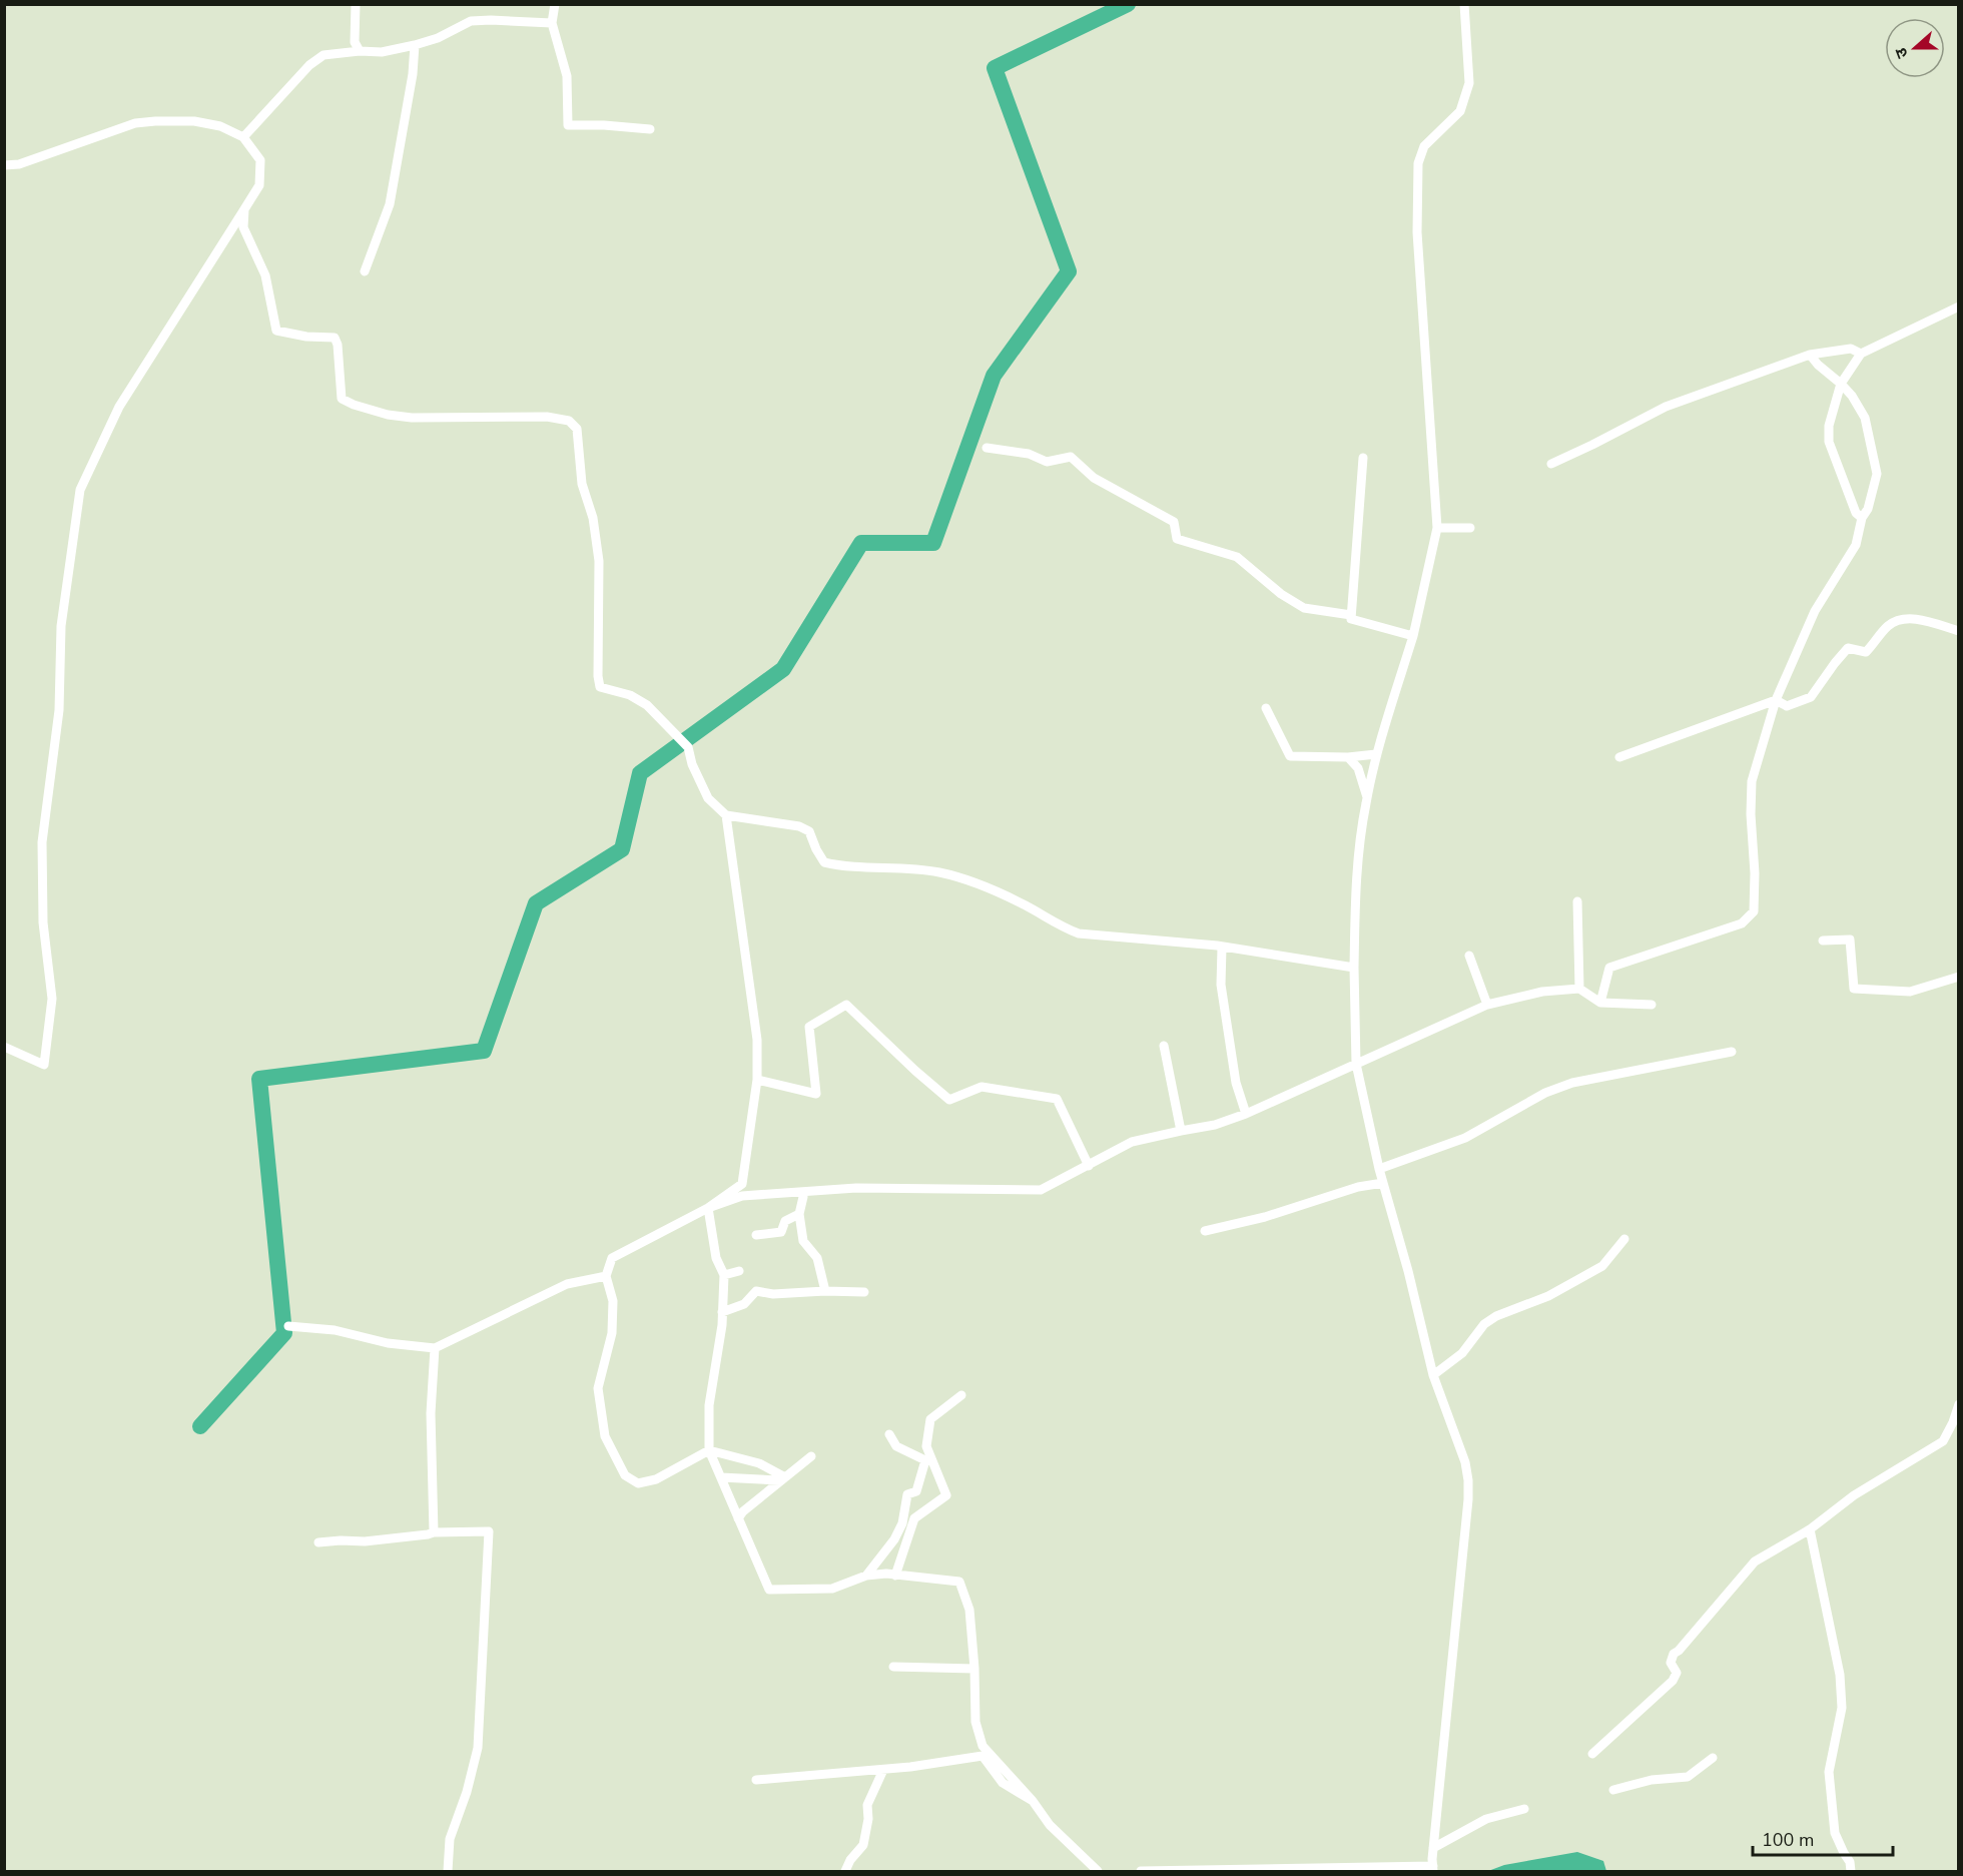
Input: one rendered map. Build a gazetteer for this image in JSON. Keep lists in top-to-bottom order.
{
  "scale_bar": "100 m",
  "north": "left"
}
